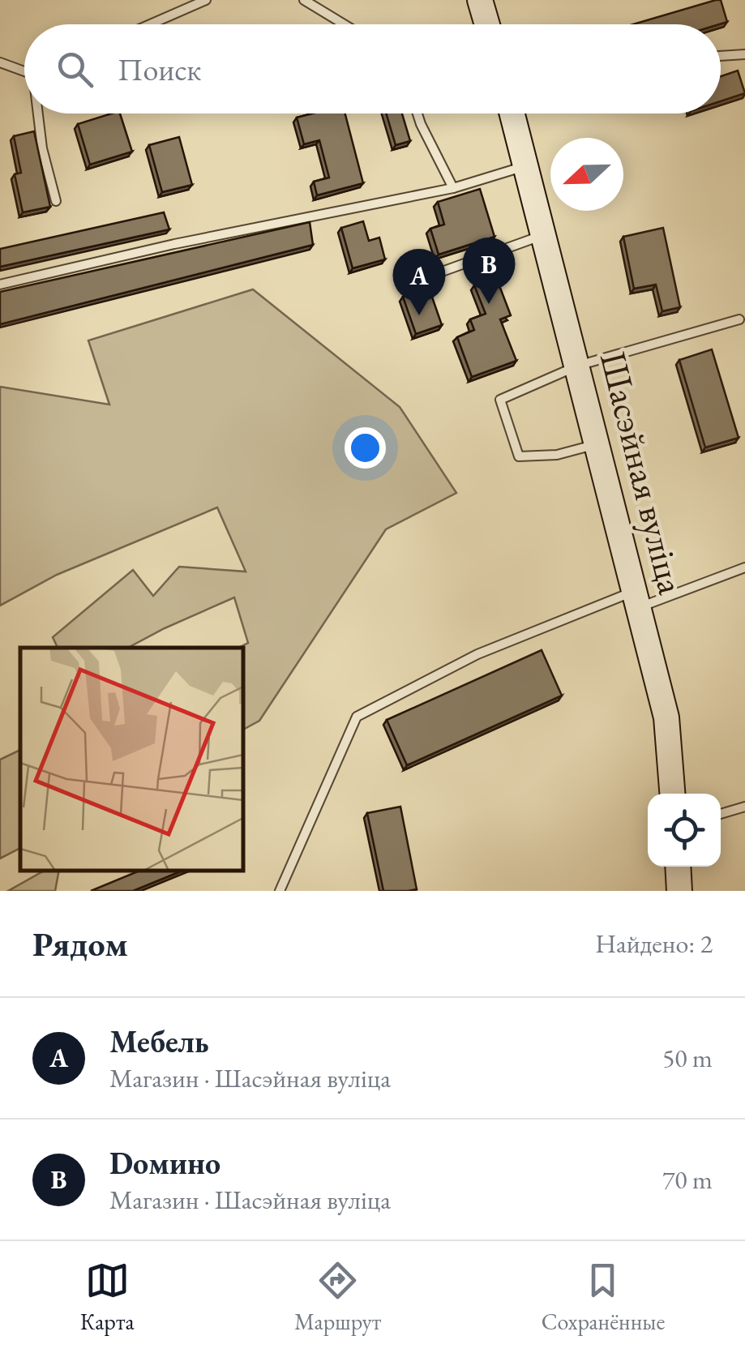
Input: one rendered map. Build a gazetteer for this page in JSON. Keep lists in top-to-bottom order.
{
  "streets": {
    "main road": ["Шасэйная вуліца"]
  },
  "north": "left",
  "page": {
    "search": "Поиск",
    "pins": ["B", "A"],
    "heading": ["Рядом", "Найдено: 2"],
    "list": [
      {
        "mark": "A",
        "name": "Мебель",
        "note": "Магазин · Шасэйная вуліца",
        "value": "50 m"
      },
      {
        "mark": "B",
        "name": "Dомино",
        "note": "Магазин · Шасэйная вуліца",
        "value": "70 m"
      }
    ],
    "nav": ["Карта", "Маршрут", "Сохранённые"]
  }
}
